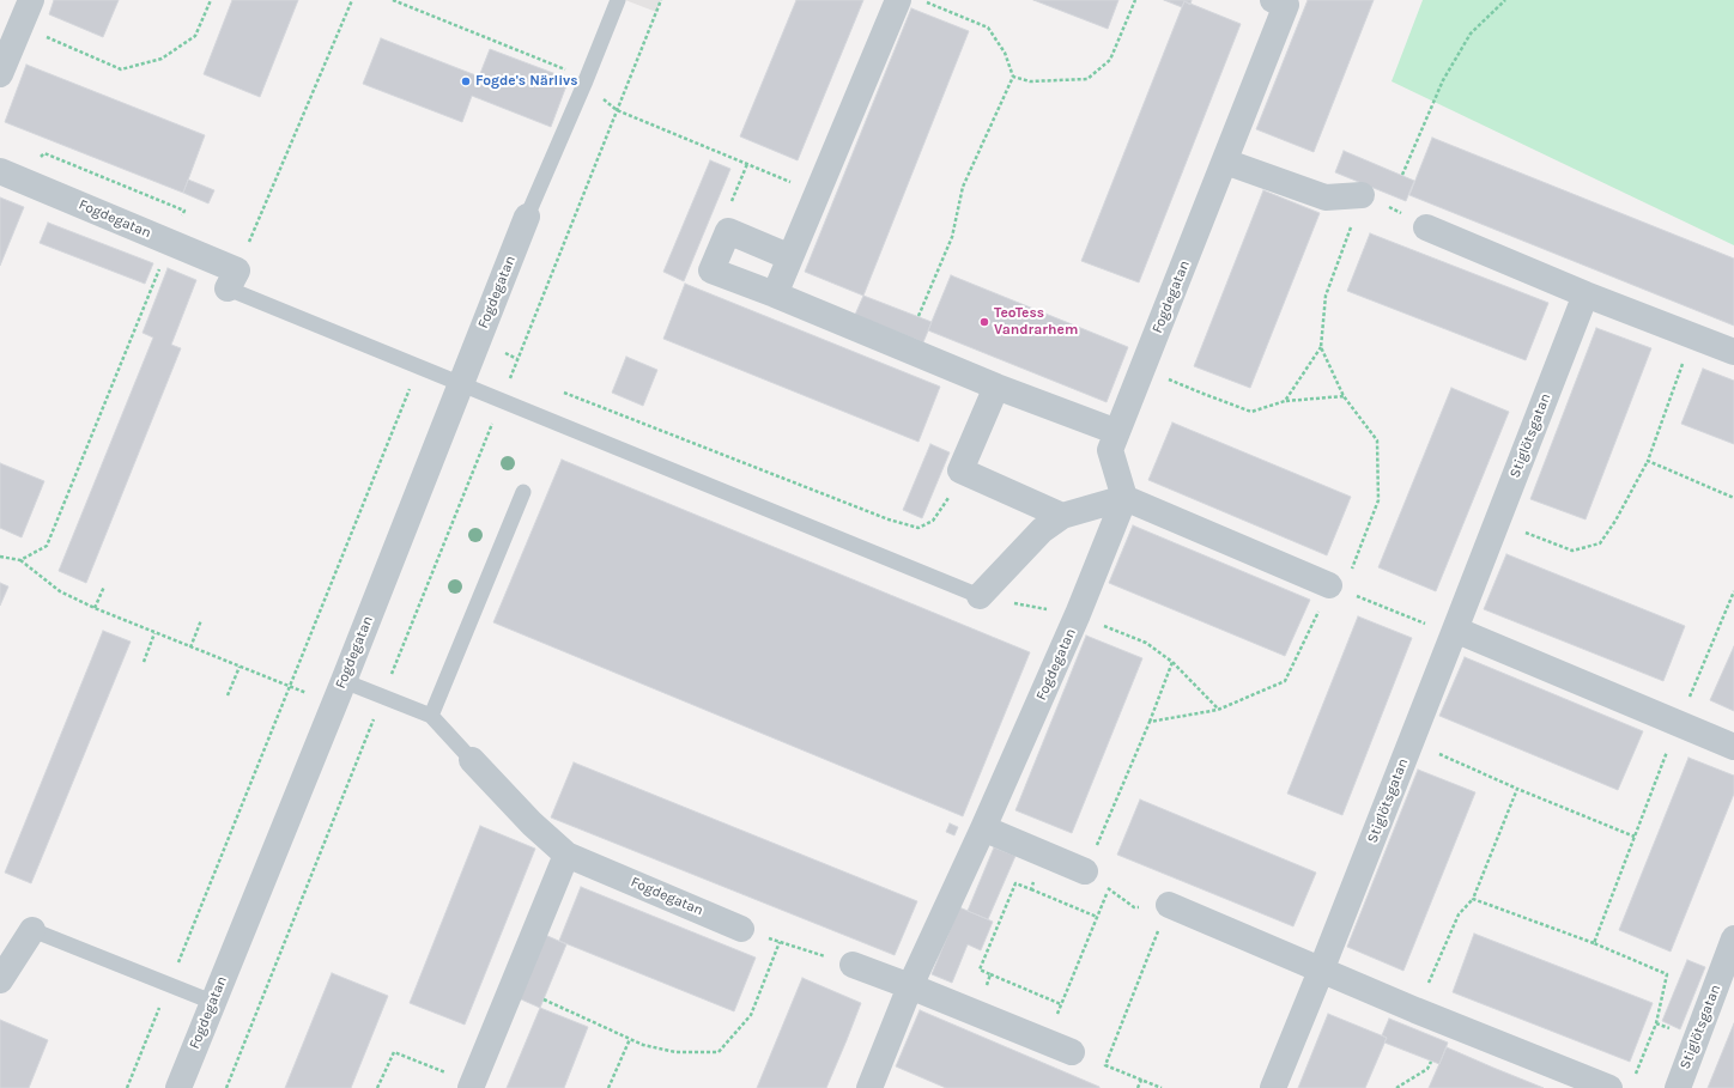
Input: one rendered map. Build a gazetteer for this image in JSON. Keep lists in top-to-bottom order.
{
  "streets": {
    "street": ["Fogdegatan", "Stiglötsgatan"]
  },
  "places": ["Fogde's Närlivs", "TeoTess Vandrarhem"]
}
